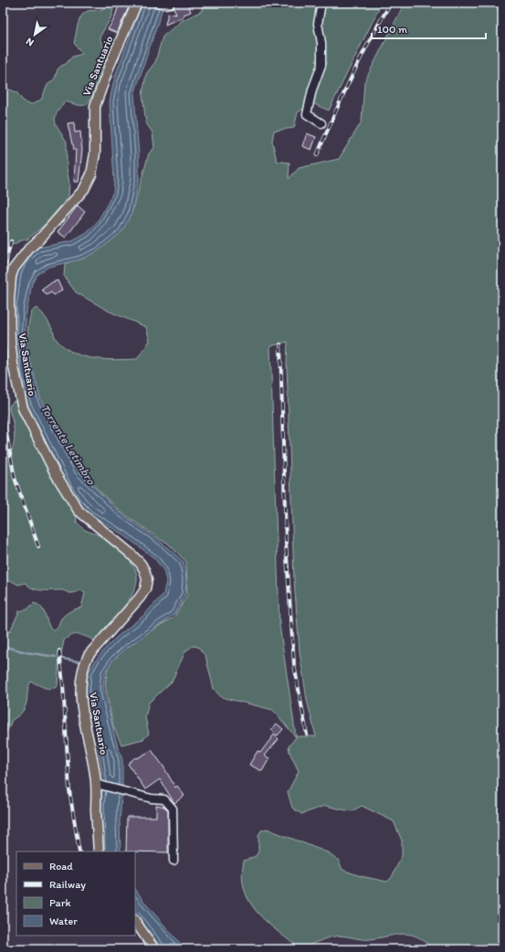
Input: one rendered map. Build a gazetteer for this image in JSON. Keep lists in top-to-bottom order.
{
  "streets": {
    "main road": ["Via Santuario"]
  },
  "water": ["Torrente Letimbro"],
  "legend": [
    "Road",
    "Railway",
    "Park",
    "Water"
  ],
  "scale_bar": "100 m",
  "north": "bottom left"
}
